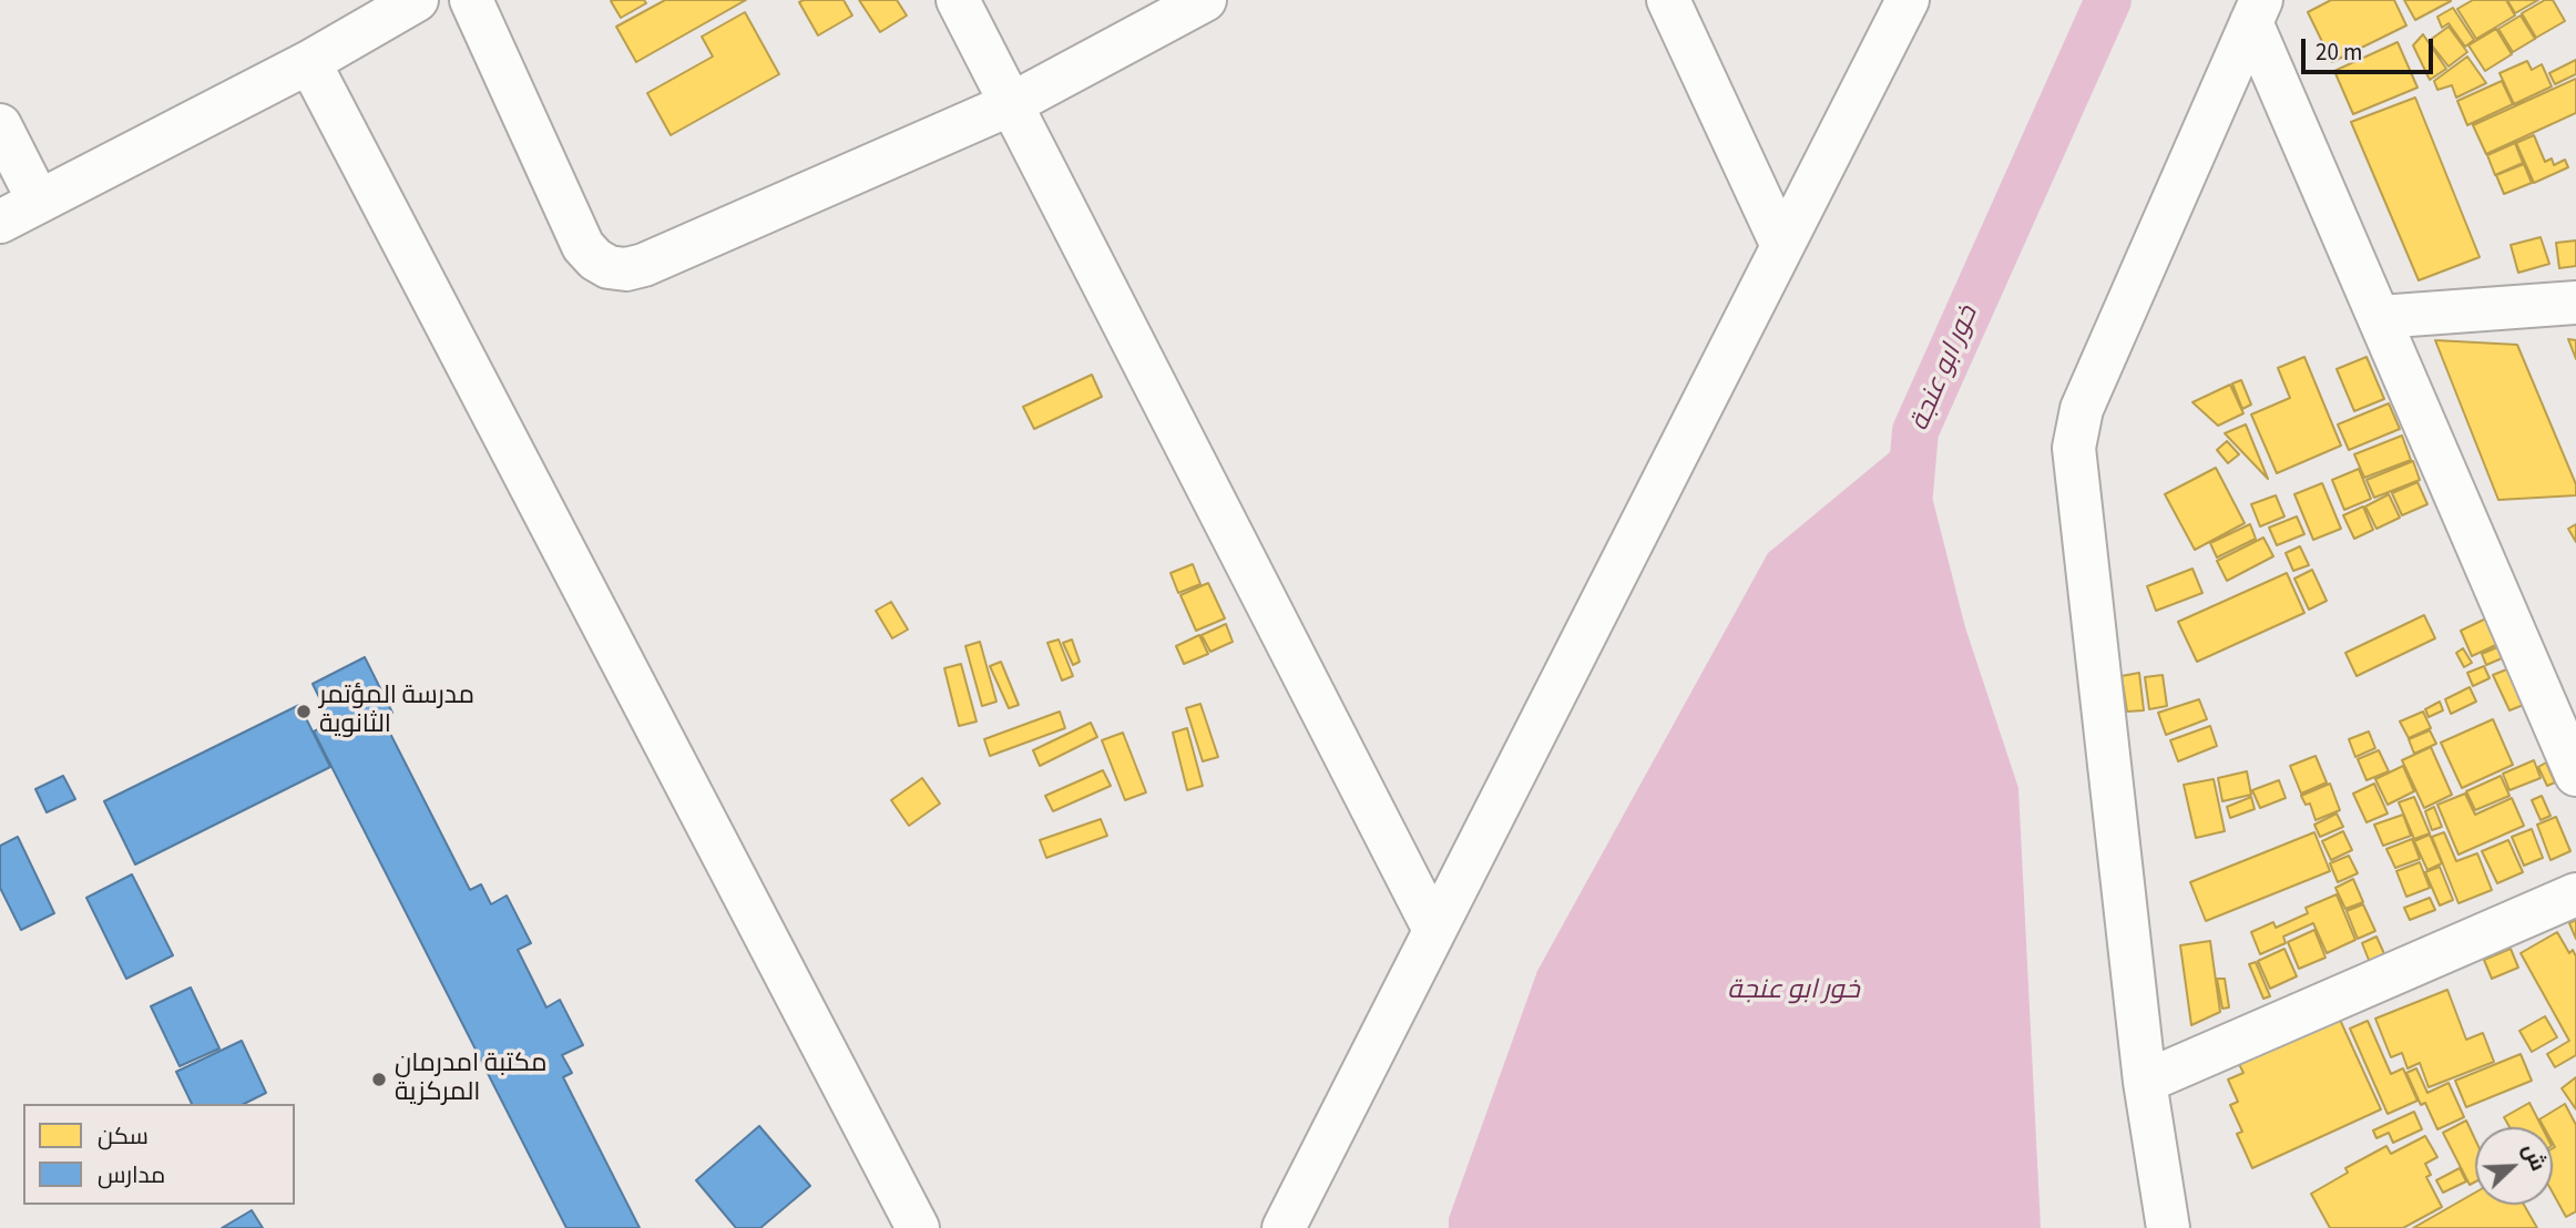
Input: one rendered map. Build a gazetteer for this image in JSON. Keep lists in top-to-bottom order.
{
  "water": ["خور ابو عنجة"],
  "places": ["مدرسة المؤتمر الثانوية", "مكتبة امدرمان المركزية"],
  "legend": ["سكن", "مدارس"],
  "scale_bar": "20 m",
  "north": "top right"
}
